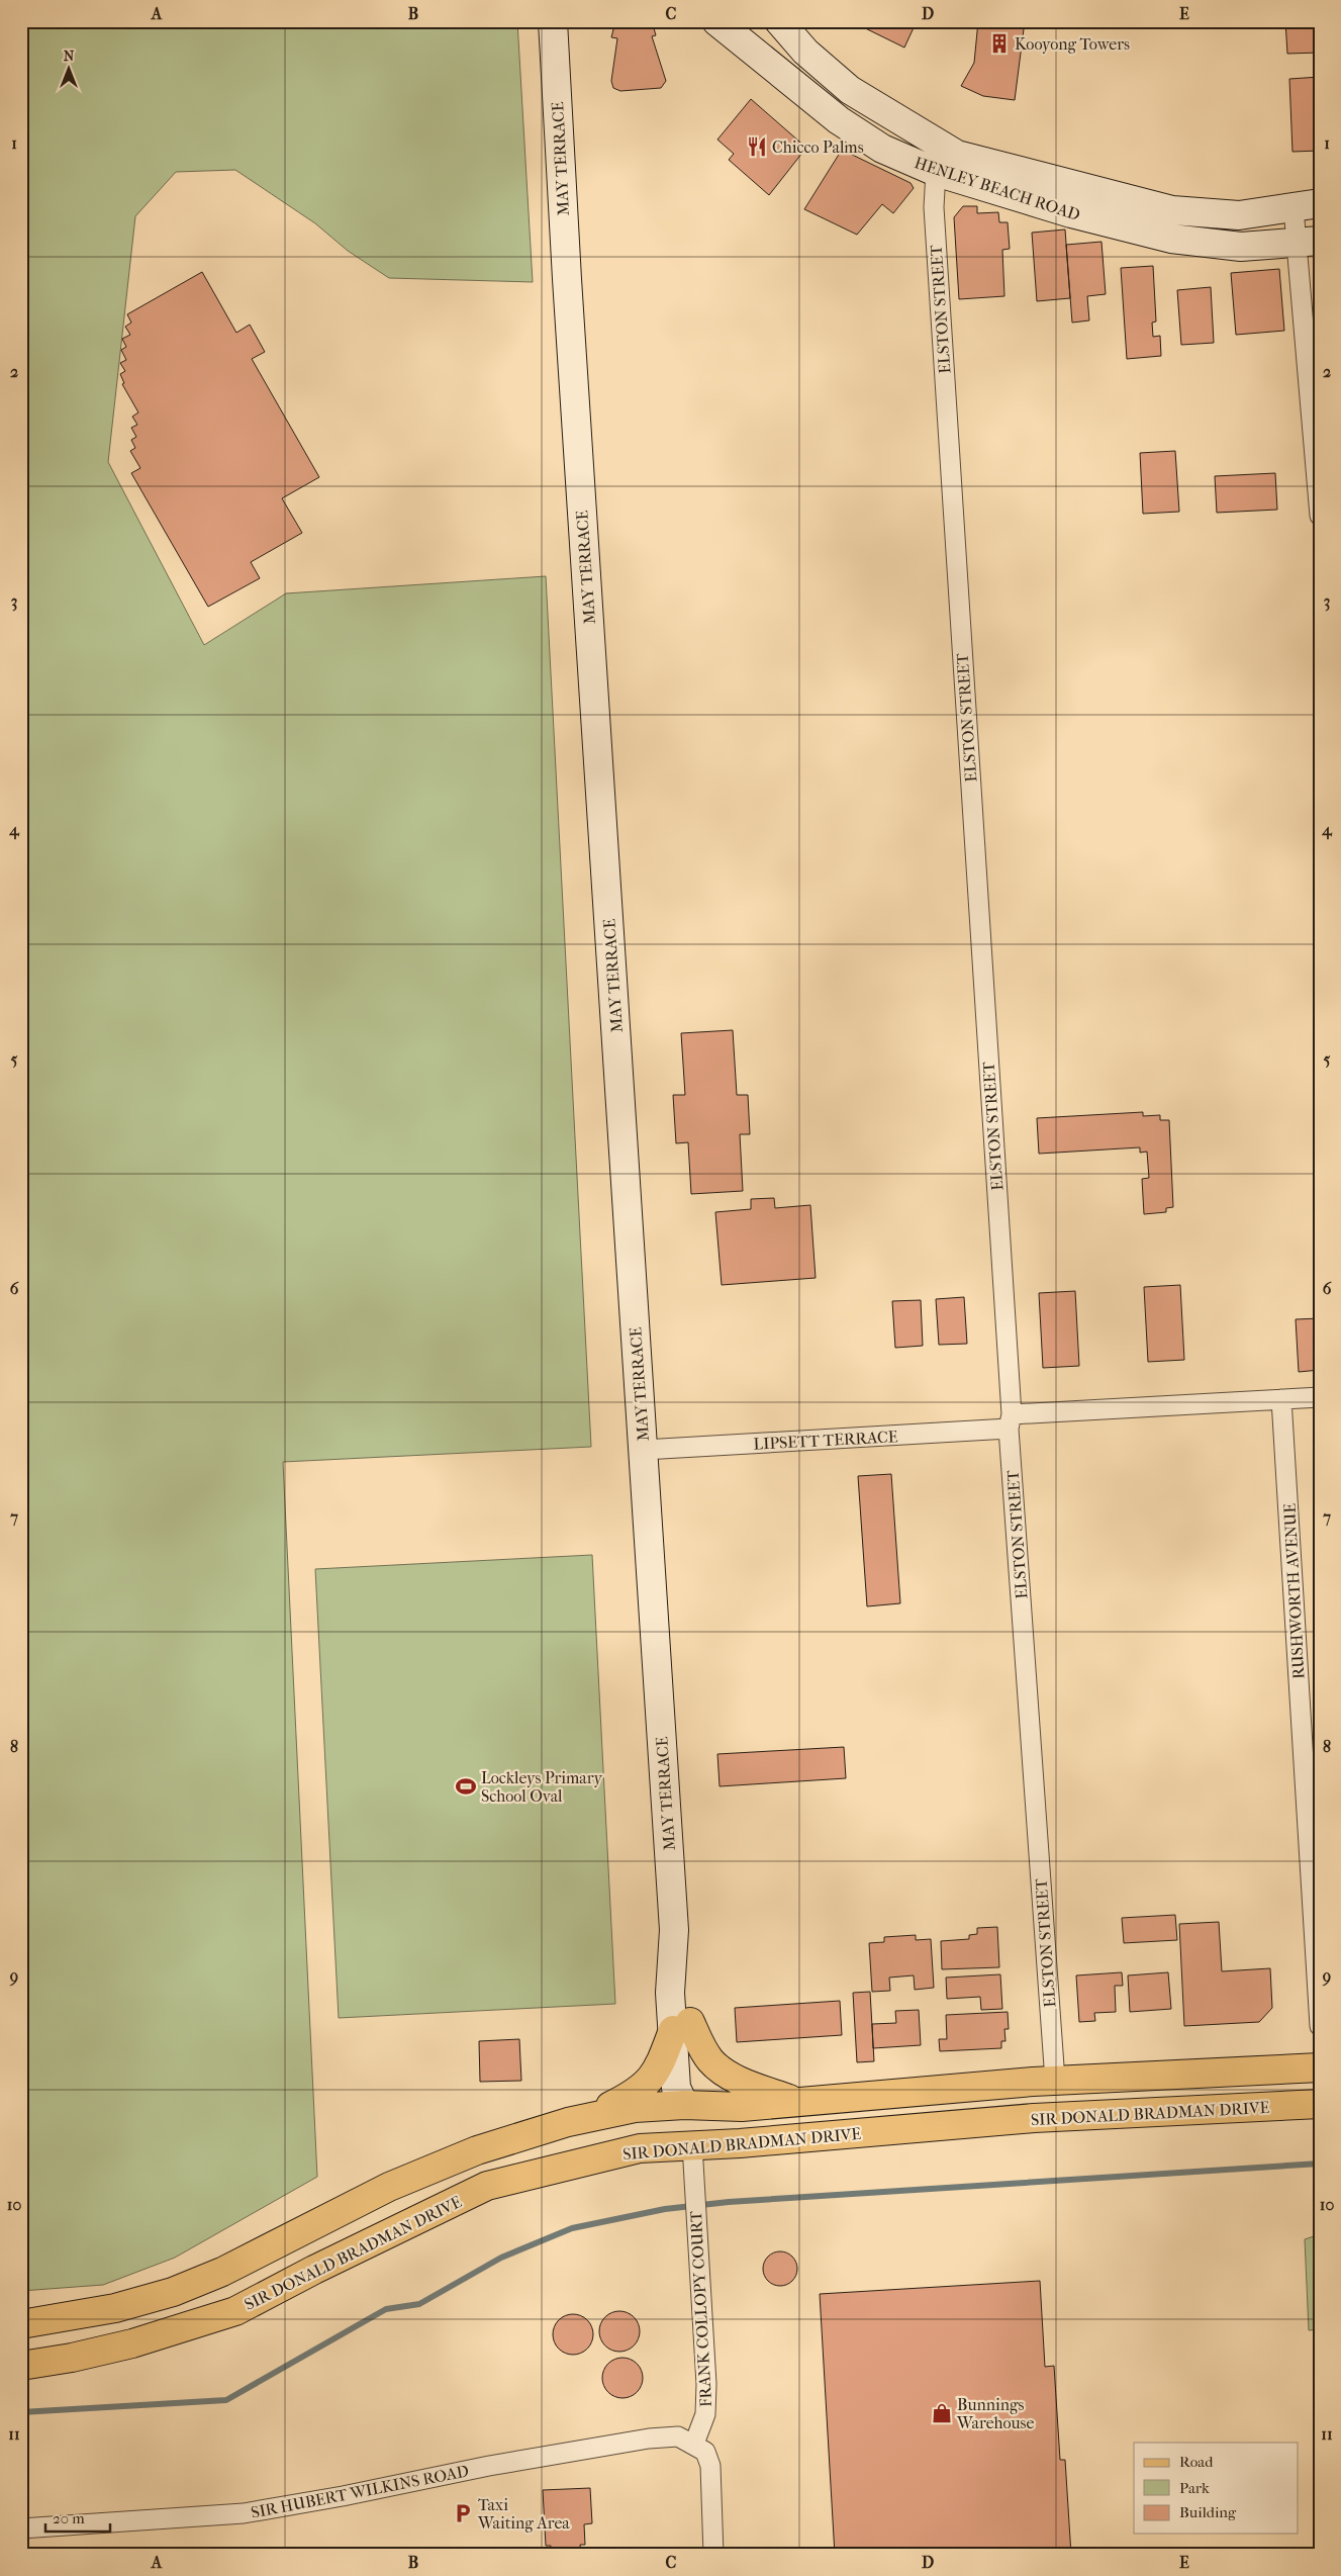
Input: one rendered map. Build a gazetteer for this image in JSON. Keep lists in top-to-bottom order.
{
  "streets": {
    "main road": ["SIR DONALD BRADMAN DRIVE"],
    "street": [
      "MAY TERRACE",
      "HENLEY BEACH ROAD",
      "ELSTON STREET",
      "LIPSETT TERRACE",
      "RUSHWORTH AVENUE",
      "FRANK COLLOPY COURT",
      "SIR HUBERT WILKINS ROAD"
    ]
  },
  "crossings": [
    ["MAY TERRACE", "LIPSETT TERRACE"],
    ["HENLEY BEACH ROAD", "ELSTON STREET"],
    ["ELSTON STREET", "LIPSETT TERRACE"],
    ["LIPSETT TERRACE", "RUSHWORTH AVENUE"],
    ["SIR DONALD BRADMAN DRIVE", "FRANK COLLOPY COURT"],
    ["FRANK COLLOPY COURT", "SIR HUBERT WILKINS ROAD"]
  ],
  "places": {
    "building": ["Kooyong Towers"],
    "restaurant": ["Chicco Palms"],
    "sports": ["Lockleys Primary School Oval"],
    "shop": ["Bunnings Warehouse"],
    "parking": ["Taxi Waiting Area"]
  },
  "legend": ["Road", "Park", "Building"],
  "scale_bar": "20 m",
  "north": "top",
  "grid": {
    "columns": [
      "A",
      "B",
      "C",
      "D",
      "E"
    ],
    "rows": [
      "1",
      "2",
      "3",
      "4",
      "5",
      "6",
      "7",
      "8",
      "9",
      "10",
      "11"
    ]
  }
}
